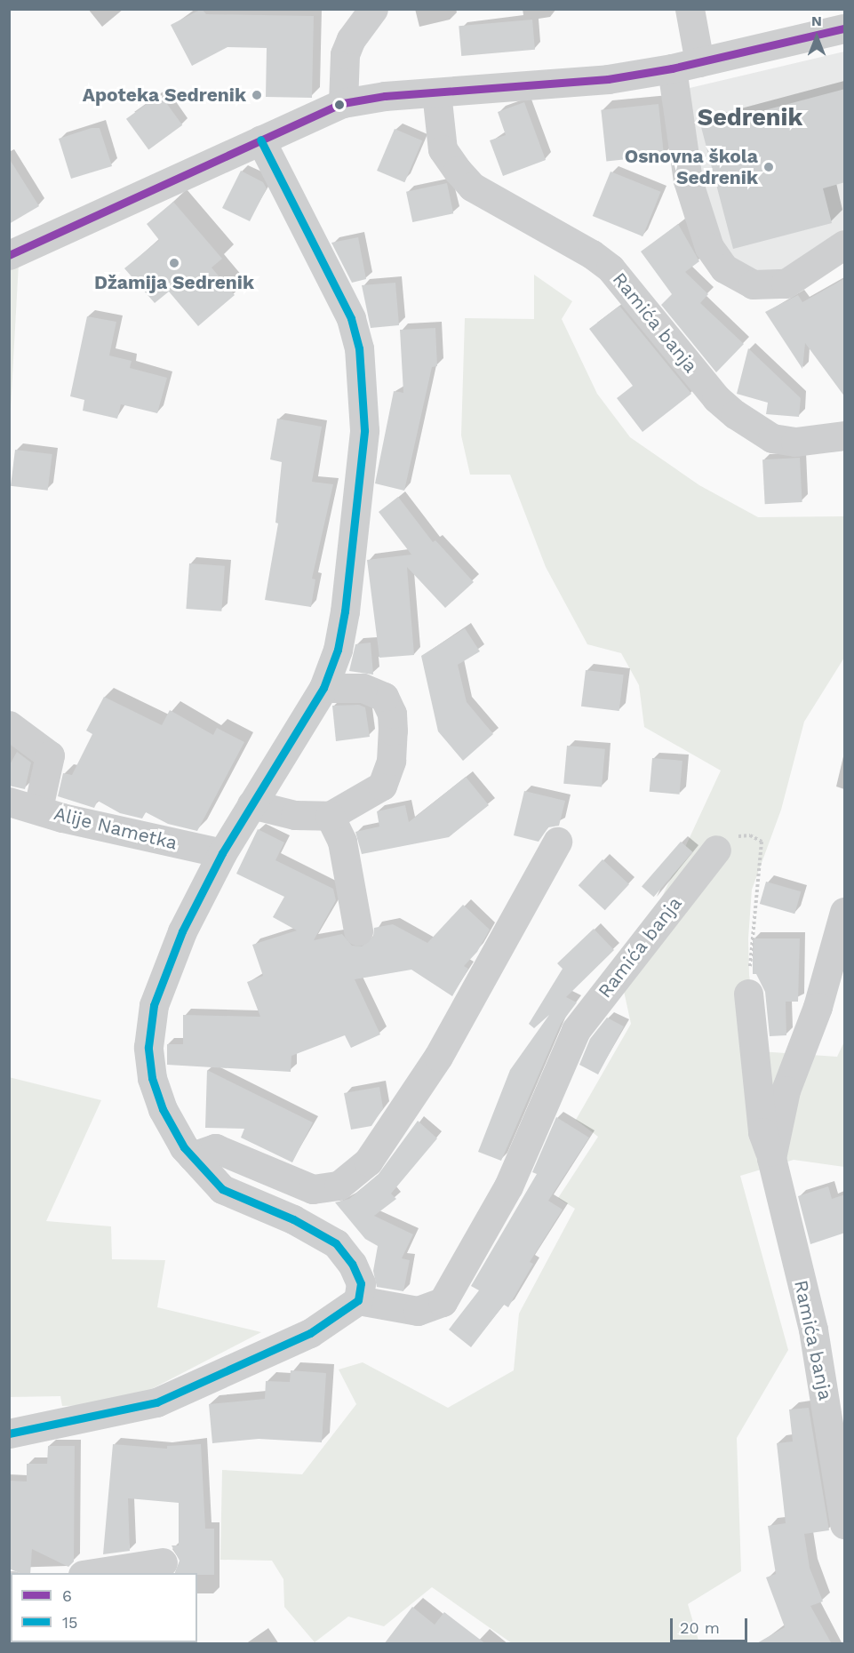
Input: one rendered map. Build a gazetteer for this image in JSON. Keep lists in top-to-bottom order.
{
  "streets": {
    "street": ["Ramića banja", "Alije Nametka"]
  },
  "districts": ["Sedrenik"],
  "places": ["Apoteka Sedrenik", "Osnovna škola Sedrenik", "Džamija Sedrenik"],
  "lines": ["transit line 6", "transit line 15"],
  "legend": ["6", "15"],
  "scale_bar": "20 m",
  "north": "top"
}
